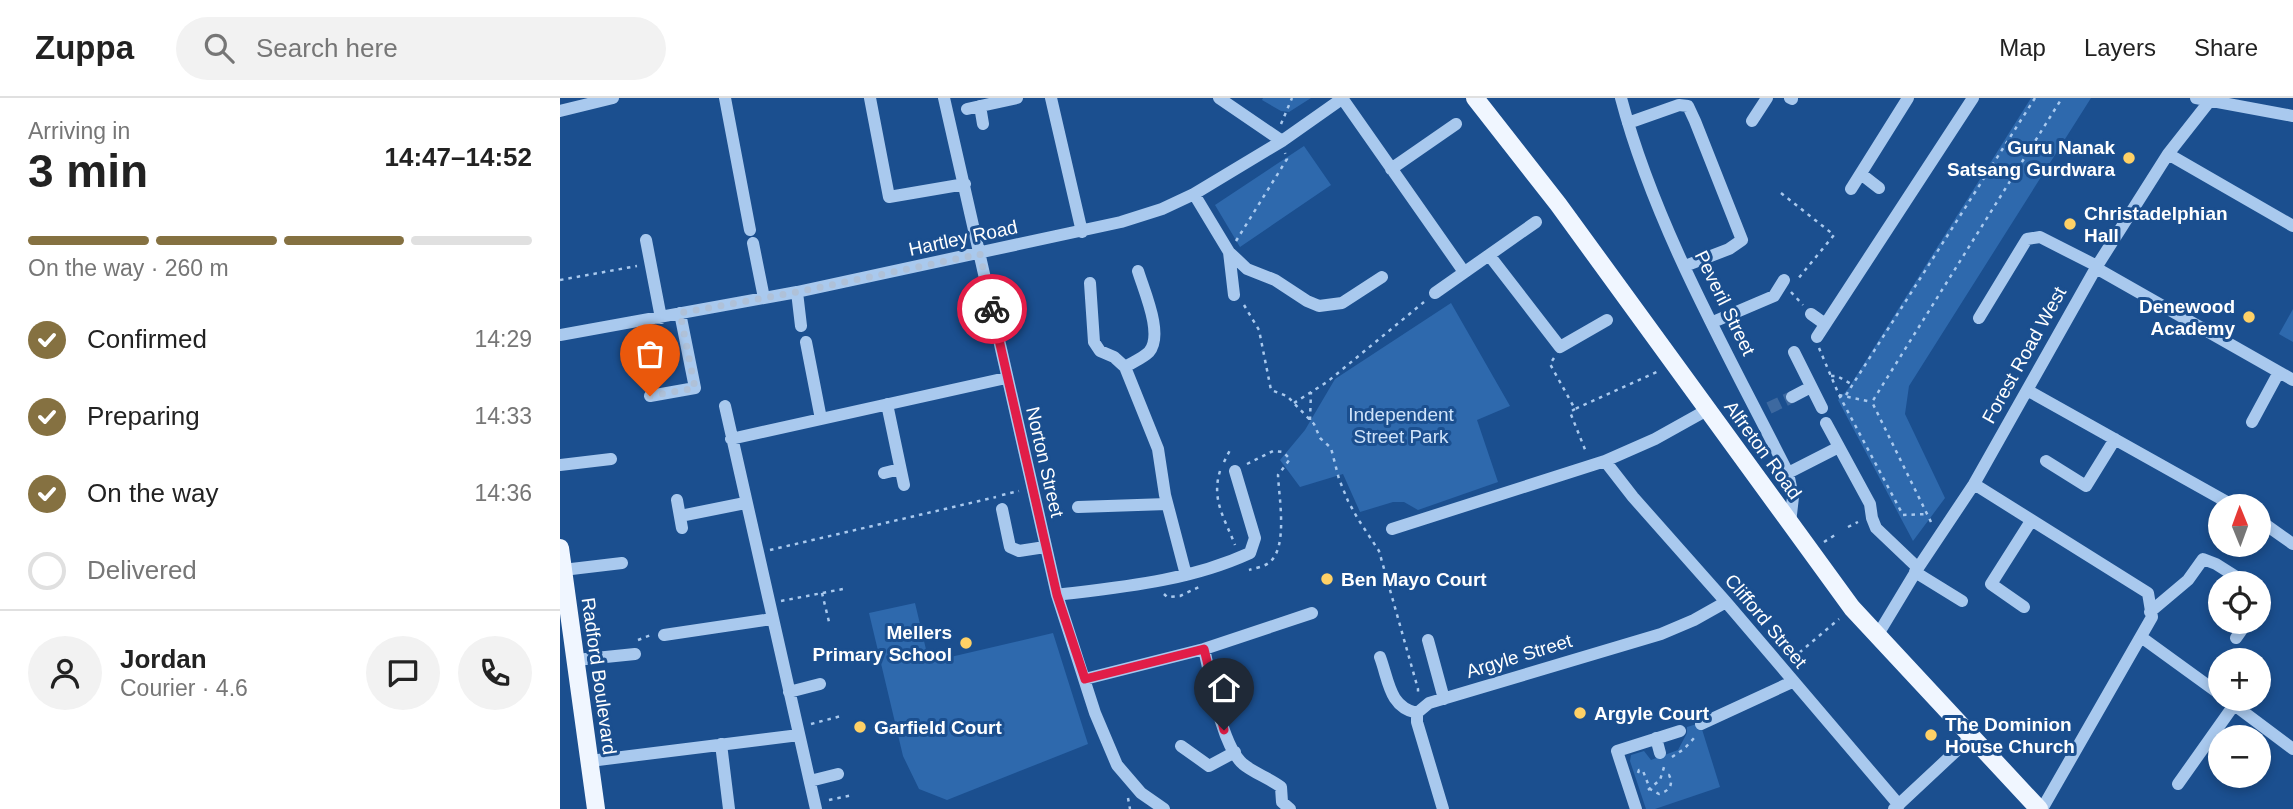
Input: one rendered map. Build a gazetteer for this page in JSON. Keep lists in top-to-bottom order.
{
  "streets": {
    "main road": ["Alfreton Road", "Radford Boulevard"],
    "street": [
      "Hartley Road",
      "Peveril Street",
      "Forest Road West",
      "Norton Street",
      "Clifford Street",
      "Argyle Street"
    ]
  },
  "crossings": [
    ["Hartley Road", "Norton Street"],
    ["Peveril Street", "Alfreton Road"],
    ["Forest Road West", "Alfreton Road"],
    ["Clifford Street", "Argyle Street"]
  ],
  "parks": ["Independent Street Park"],
  "places": [
    "Guru Nanak Satsang Gurdwara",
    "Christadelphian Hall",
    "Denewood Academy",
    "Ben Mayo Court",
    "Mellers Primary School",
    "Argyle Court",
    "Garfield Court",
    "The Dominion House Church"
  ],
  "north": "top",
  "page": {
    "header": "Zuppa",
    "search": "Search here",
    "nav": ["Map", "Layers", "Share"],
    "heading": ["3 min", "Arriving in", "14:47–14:52"],
    "panel": ["Jordan", "Courier · 4.6"],
    "bar": "On the way · 260 m",
    "list": [
      ["Confirmed", "14:29"],
      ["Preparing", "14:33"],
      ["On the way", "14:36"],
      "Delivered"
    ],
    "map_buttons": ["+", "−"]
  }
}
